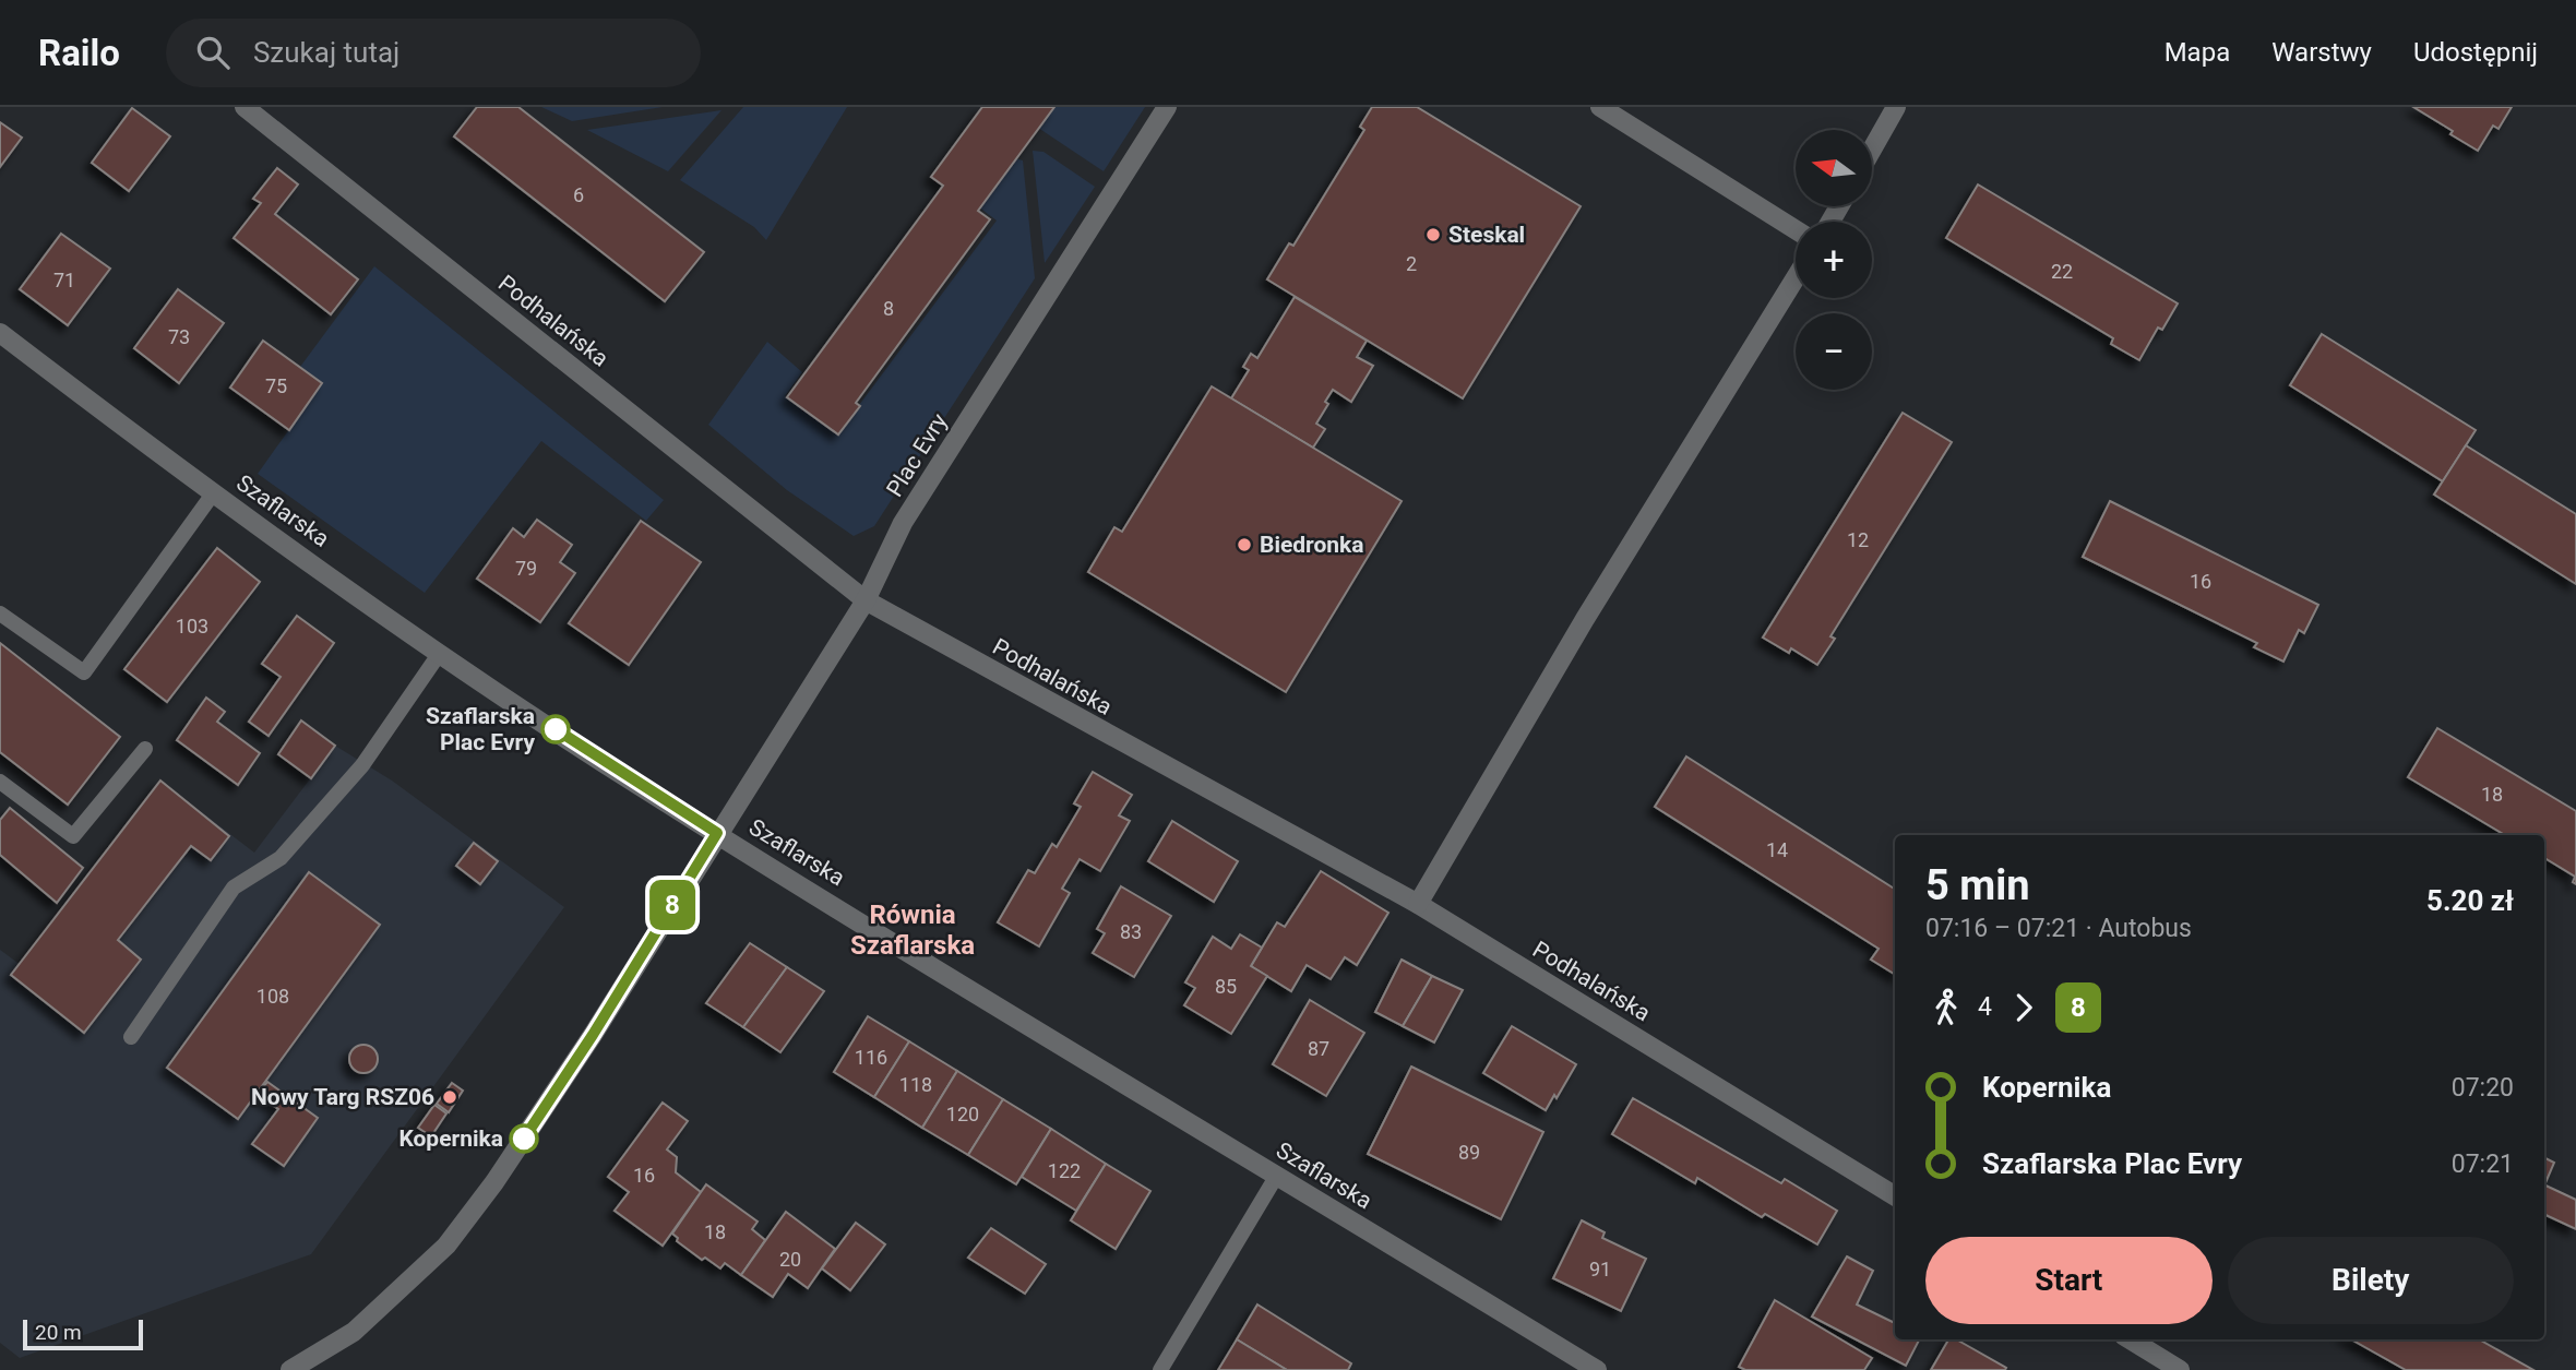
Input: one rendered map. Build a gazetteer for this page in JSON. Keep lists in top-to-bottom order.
{
  "streets": {
    "street": ["Podhalańska", "Plac Evry", "Szaflarska"]
  },
  "crossings": [
    ["Podhalańska", "Plac Evry"],
    ["Plac Evry", "Szaflarska"]
  ],
  "districts": ["Równia Szaflarska"],
  "places": [
    "Steskal",
    "Biedronka",
    "Szaflarska Plac Evry",
    "Nowy Targ RSZ06",
    "Kopernika"
  ],
  "lines": ["bus line 8"],
  "house_numbers": [
    "6",
    "2",
    "22",
    "71",
    "8",
    "73",
    "75",
    "12",
    "79",
    "16",
    "103",
    "18",
    "14",
    "83",
    "85",
    "108",
    "87",
    "116",
    "118",
    "120",
    "89",
    "122",
    "16",
    "18",
    "20",
    "91"
  ],
  "scale_bar": "20 m",
  "north": "left",
  "page": {
    "header": "Railo",
    "search": "Szukaj tutaj",
    "nav": ["Mapa", "Warstwy", "Udostępnij"],
    "on_map": "8",
    "map_buttons": ["+", "−"],
    "heading": ["5 min", "07:16 – 07:21 · Autobus", "5.20 zł"],
    "legs": ["4", "8"],
    "list": [
      {
        "name": "Kopernika",
        "value": "07:20"
      },
      {
        "name": "Szaflarska Plac Evry",
        "value": "07:21"
      }
    ],
    "buttons": ["Start", "Bilety"],
    "scale": "20 m"
  }
}
